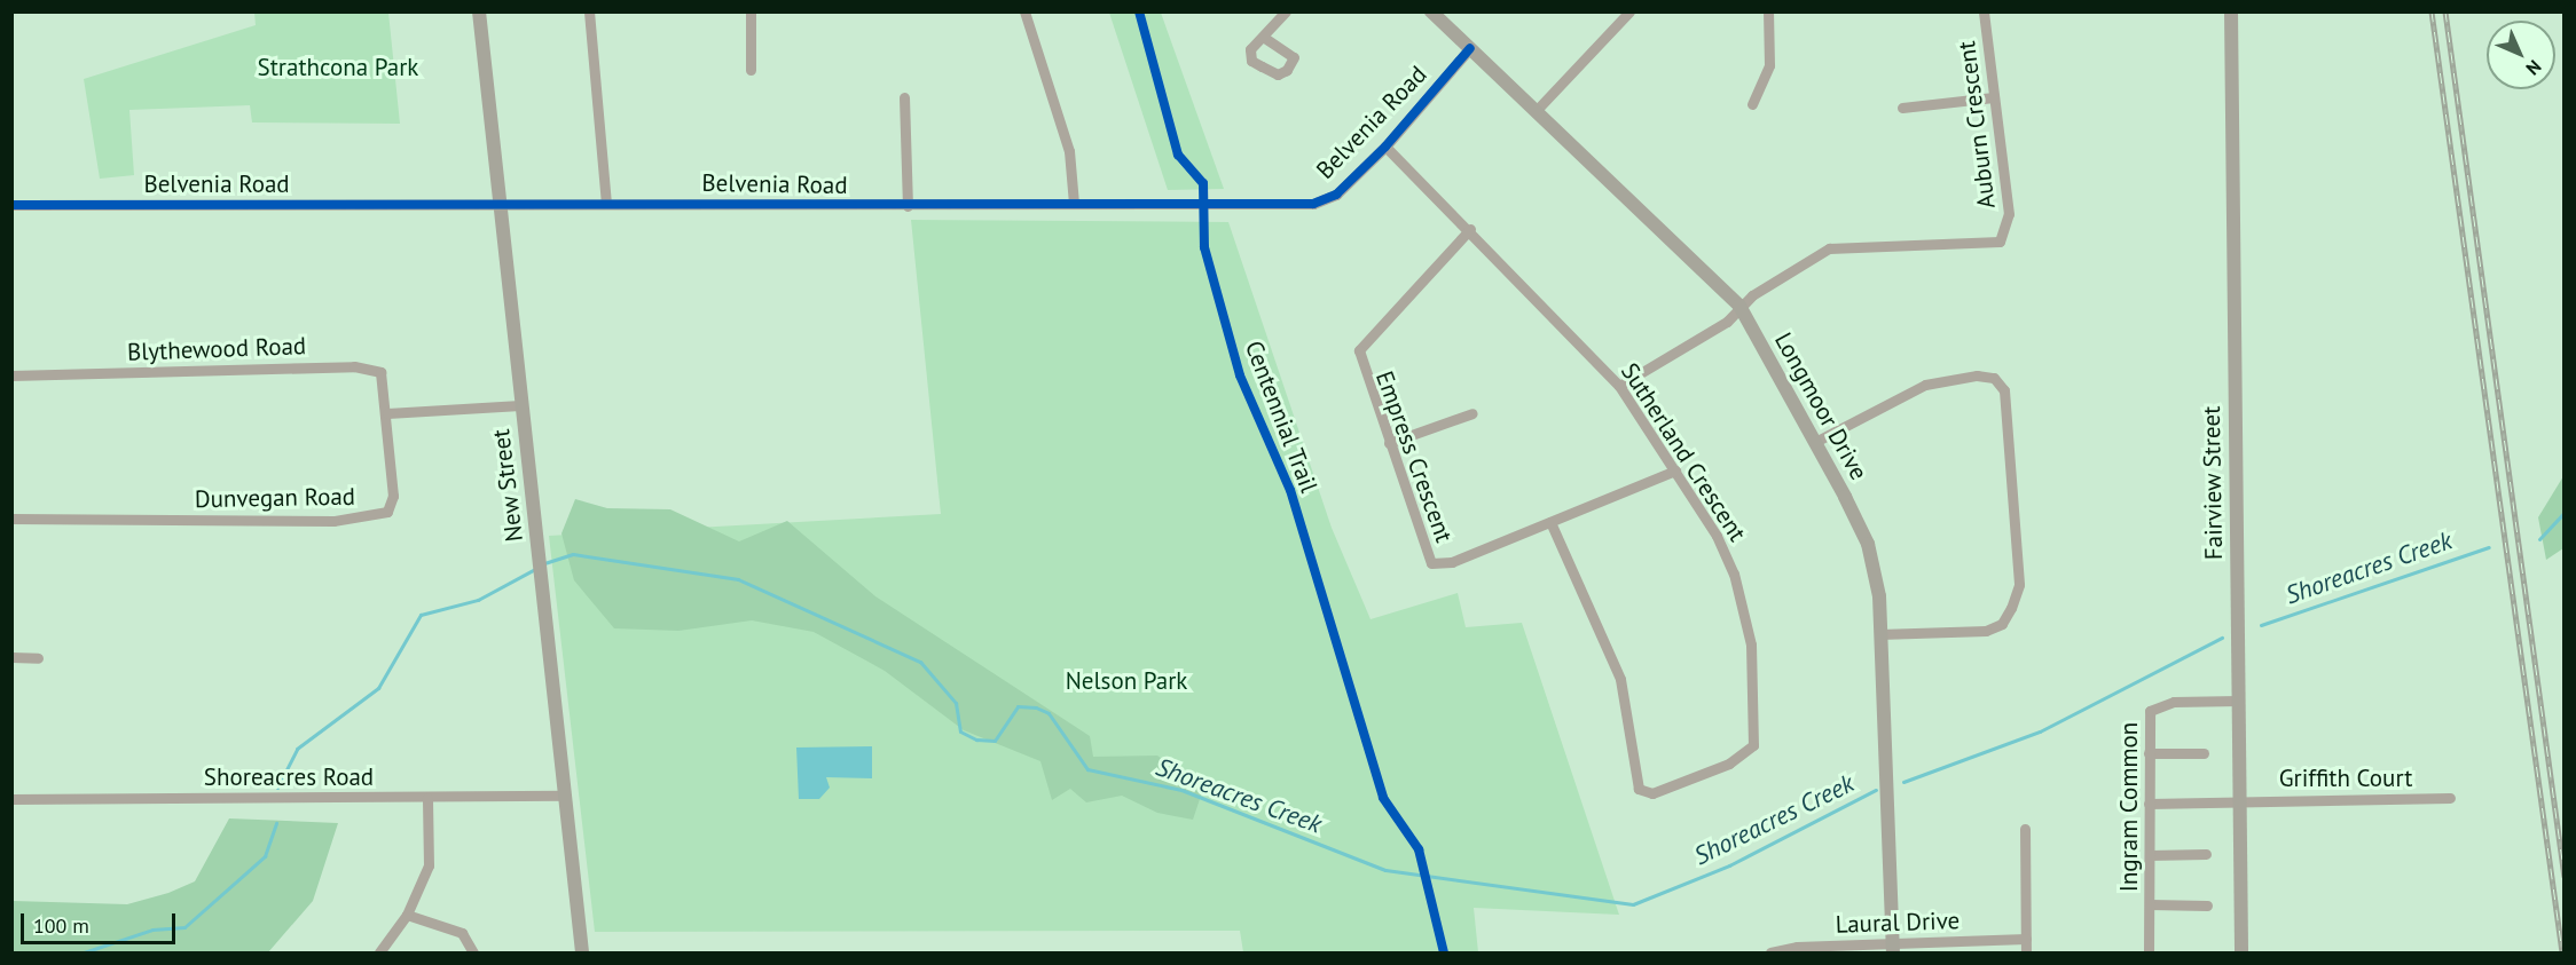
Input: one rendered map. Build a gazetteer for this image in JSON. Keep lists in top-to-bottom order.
{
  "streets": {
    "main road": ["Longmoor Drive", "Fairview Street", "New Street"],
    "street": [
      "Belvenia Road",
      "Auburn Crescent",
      "Blythewood Road",
      "Sutherland Crescent",
      "Empress Crescent",
      "Dunvegan Road",
      "Shoreacres Road",
      "Griffith Court",
      "Ingram Common",
      "Laural Drive"
    ],
    "cycle path": ["Centennial Trail"]
  },
  "crossings": [
    ["Belvenia Road", "Longmoor Drive"],
    ["Belvenia Road", "Sutherland Crescent"],
    ["Belvenia Road", "New Street"],
    ["Auburn Crescent", "Longmoor Drive"],
    ["Blythewood Road", "Dunvegan Road"],
    ["Longmoor Drive", "Laural Drive"],
    ["Sutherland Crescent", "Empress Crescent"],
    ["Fairview Street", "Griffith Court"],
    ["Fairview Street", "Ingram Common"],
    ["New Street", "Shoreacres Road"],
    ["Griffith Court", "Ingram Common"]
  ],
  "water": ["Shoreacres Creek"],
  "parks": ["Strathcona Park", "Nelson Park"],
  "scale_bar": "100 m",
  "north": "bottom right"
}
